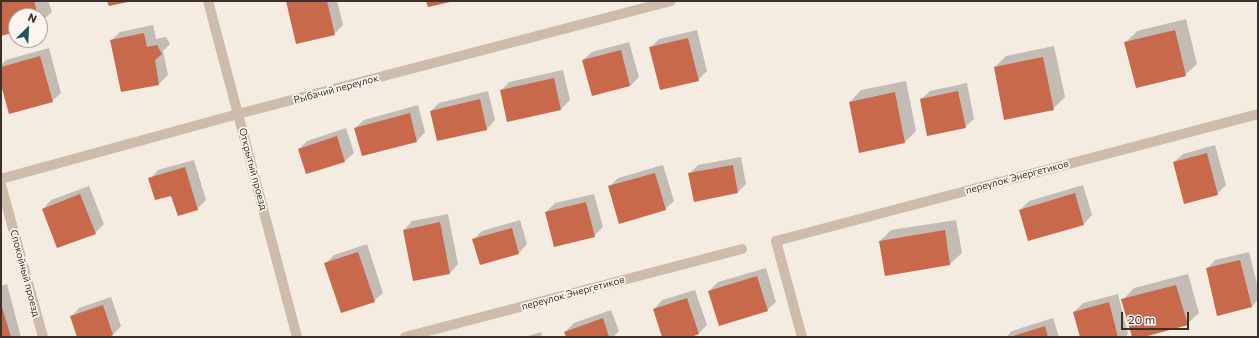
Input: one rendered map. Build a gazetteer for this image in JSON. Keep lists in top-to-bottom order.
{
  "streets": {
    "street": [
      "Рыбачий переулок",
      "Открытый проезд",
      "переулок Энергетиков",
      "Спокойный проезд"
    ]
  },
  "crossings": [
    ["Рыбачий переулок", "Открытый проезд"]
  ],
  "scale_bar": "20 m",
  "north": "top right"
}
